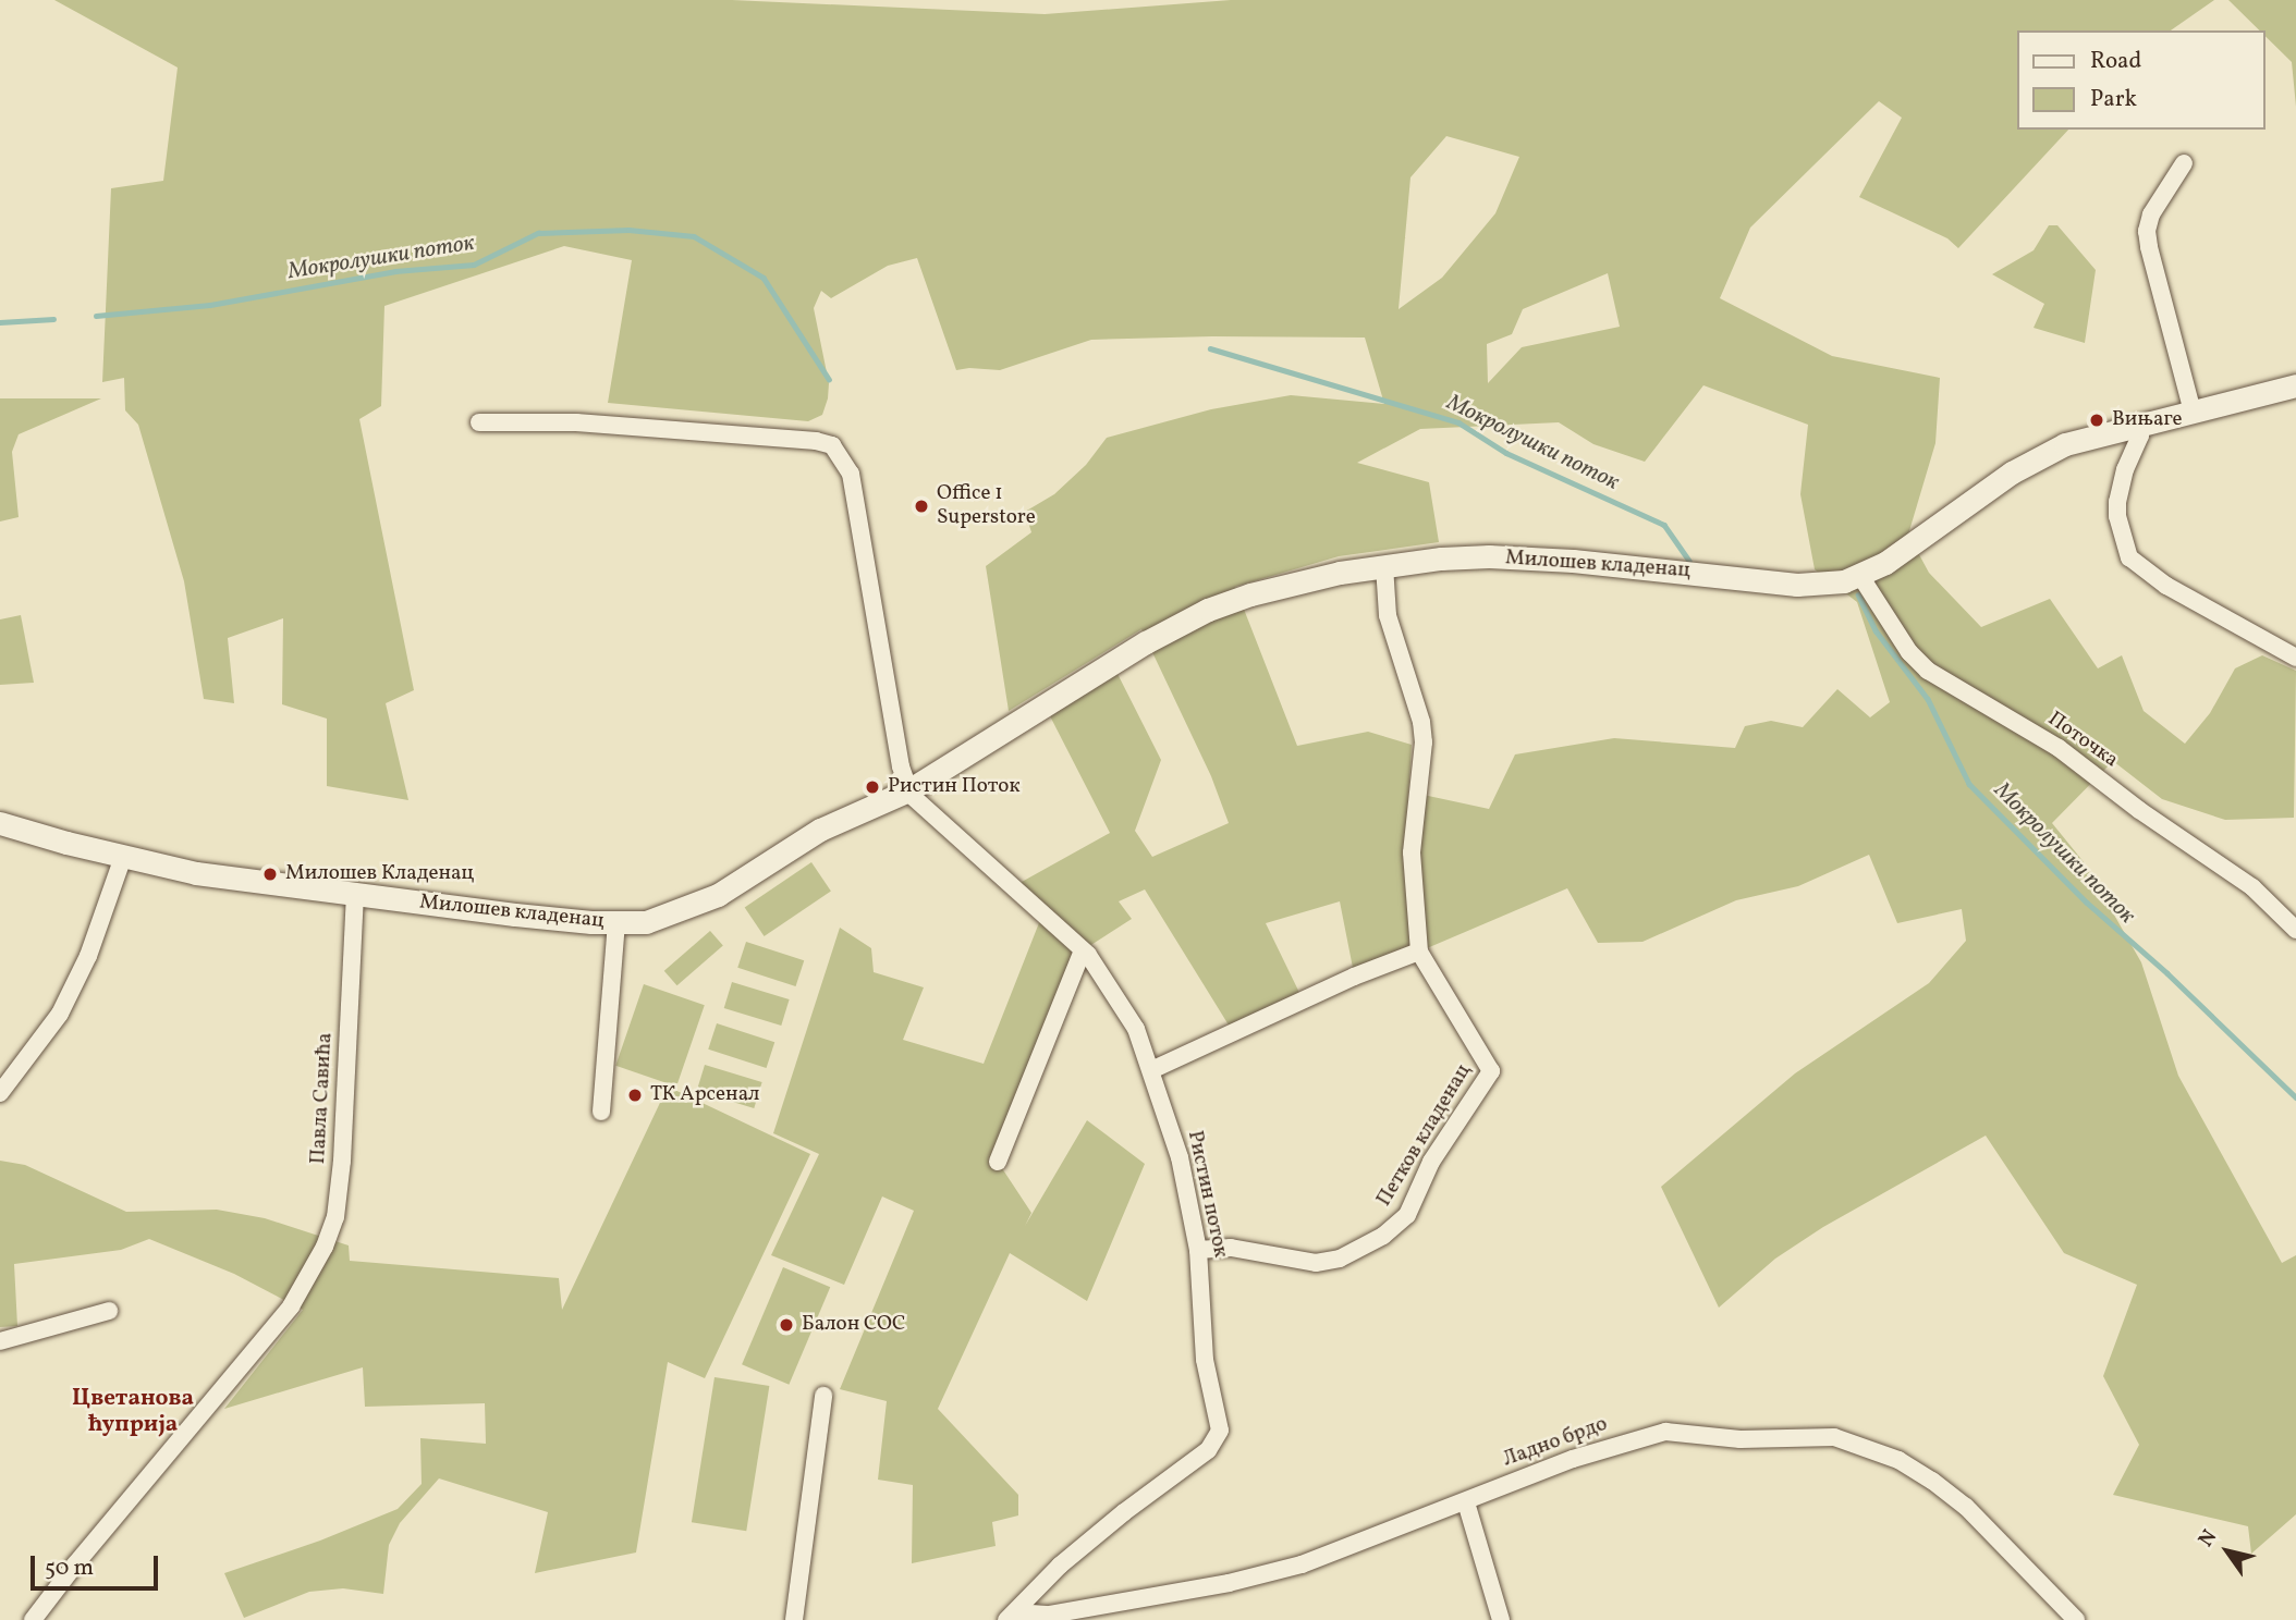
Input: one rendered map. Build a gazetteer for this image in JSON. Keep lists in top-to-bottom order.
{
  "streets": {
    "street": [
      "Милошев кладенац",
      "Поточка",
      "Павла Савића",
      "Петков кладенац",
      "Ристин поток",
      "Ладно брдо"
    ]
  },
  "crossings": [
    ["Милошев кладенац", "Поточка"],
    ["Милошев кладенац", "Павла Савића"],
    ["Милошев кладенац", "Петков кладенац"],
    ["Милошев кладенац", "Ристин поток"],
    ["Петков кладенац", "Ристин поток"],
    ["Ристин поток", "Ладно брдо"]
  ],
  "districts": ["Цветанова ћуприја"],
  "water": ["Мокролушки поток"],
  "places": [
    "Вињаге",
    "Office 1 Superstore",
    "Ристин Поток",
    "Милошев Кладенац",
    "ТК Арсенал",
    "Балон СОС"
  ],
  "legend": ["Road", "Park"],
  "scale_bar": "50 m",
  "north": "top left"
}
